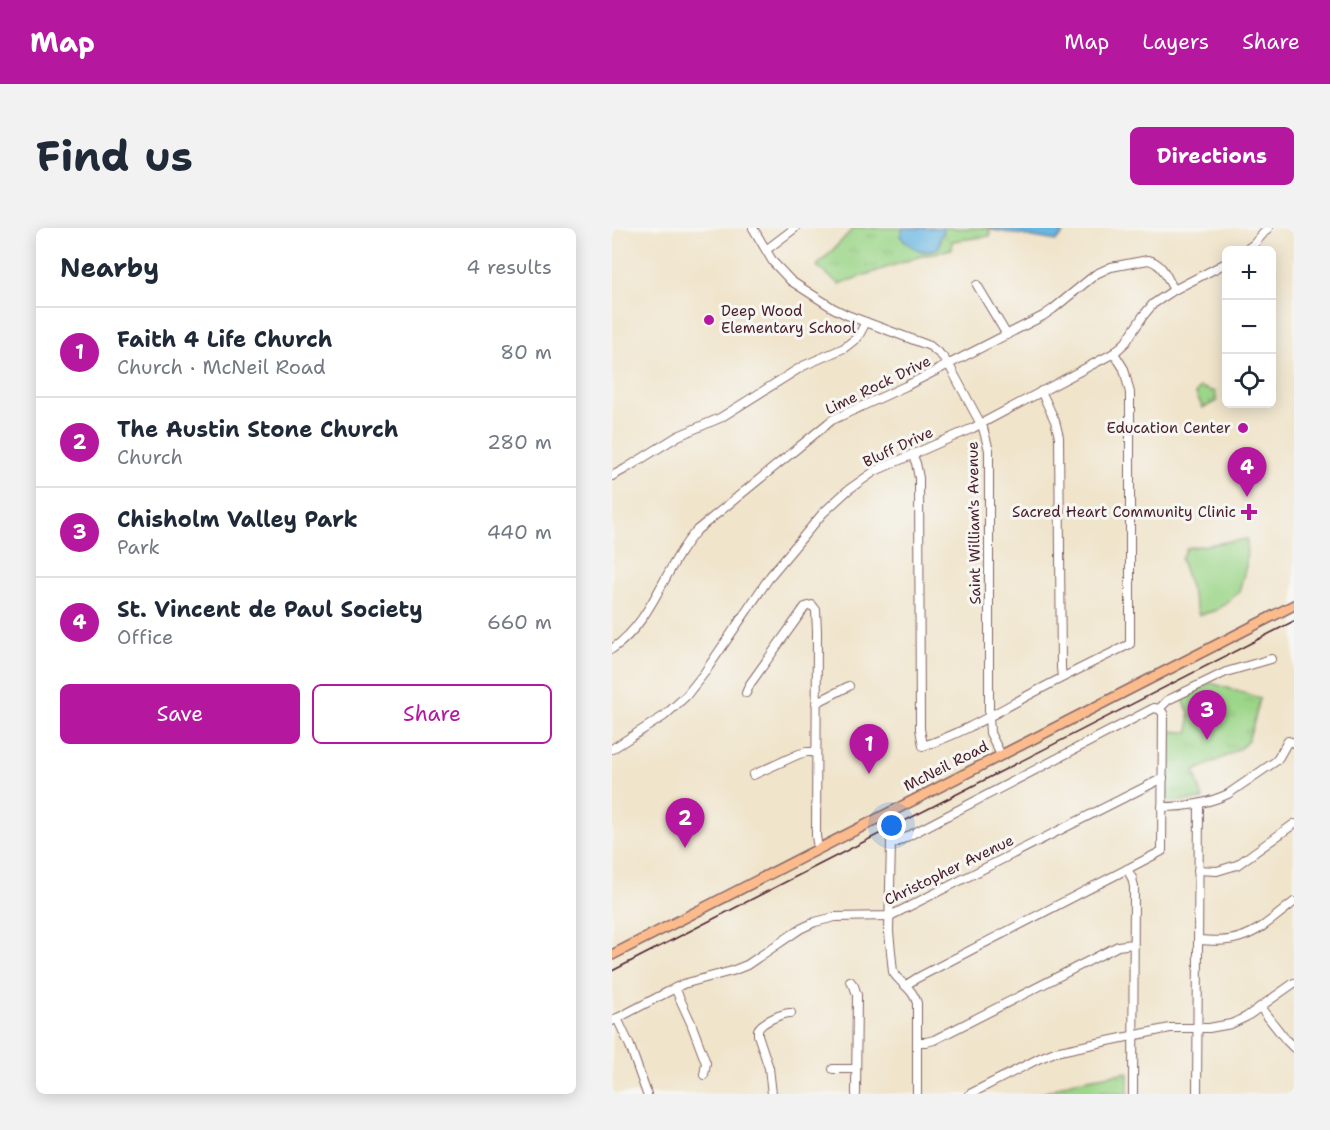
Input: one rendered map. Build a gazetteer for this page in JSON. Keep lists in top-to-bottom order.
{
  "streets": {
    "main road": ["McNeil Road"],
    "street": [
      "Lime Rock Drive",
      "Bluff Drive",
      "Saint William's Avenue",
      "Christopher Avenue"
    ]
  },
  "crossings": [
    ["Lime Rock Drive", "Bluff Drive"],
    ["Lime Rock Drive", "Saint William's Avenue"],
    ["Bluff Drive", "Saint William's Avenue"],
    ["Saint William's Avenue", "McNeil Road"]
  ],
  "places": {
    "other": ["Deep Wood Elementary School", "Education Center"],
    "health": ["Sacred Heart Community Clinic"]
  },
  "page": {
    "header": "Map",
    "nav": ["Map", "Layers", "Share"],
    "buttons": [
      "Directions",
      ["Save", "Share"]
    ],
    "title": "Find us",
    "heading": ["Nearby", "4 results"],
    "map_buttons": ["+", "−"],
    "list": [
      {
        "mark": "1",
        "name": "Faith 4 Life Church",
        "note": "Church · McNeil Road",
        "value": "80 m"
      },
      {
        "mark": "2",
        "name": "The Austin Stone Church",
        "note": "Church",
        "value": "280 m"
      },
      {
        "mark": "3",
        "name": "Chisholm Valley Park",
        "note": "Park",
        "value": "440 m"
      },
      {
        "mark": "4",
        "name": "St. Vincent de Paul Society",
        "note": "Office",
        "value": "660 m"
      }
    ],
    "pins": [
      "4",
      "3",
      "1",
      "2"
    ]
  }
}
